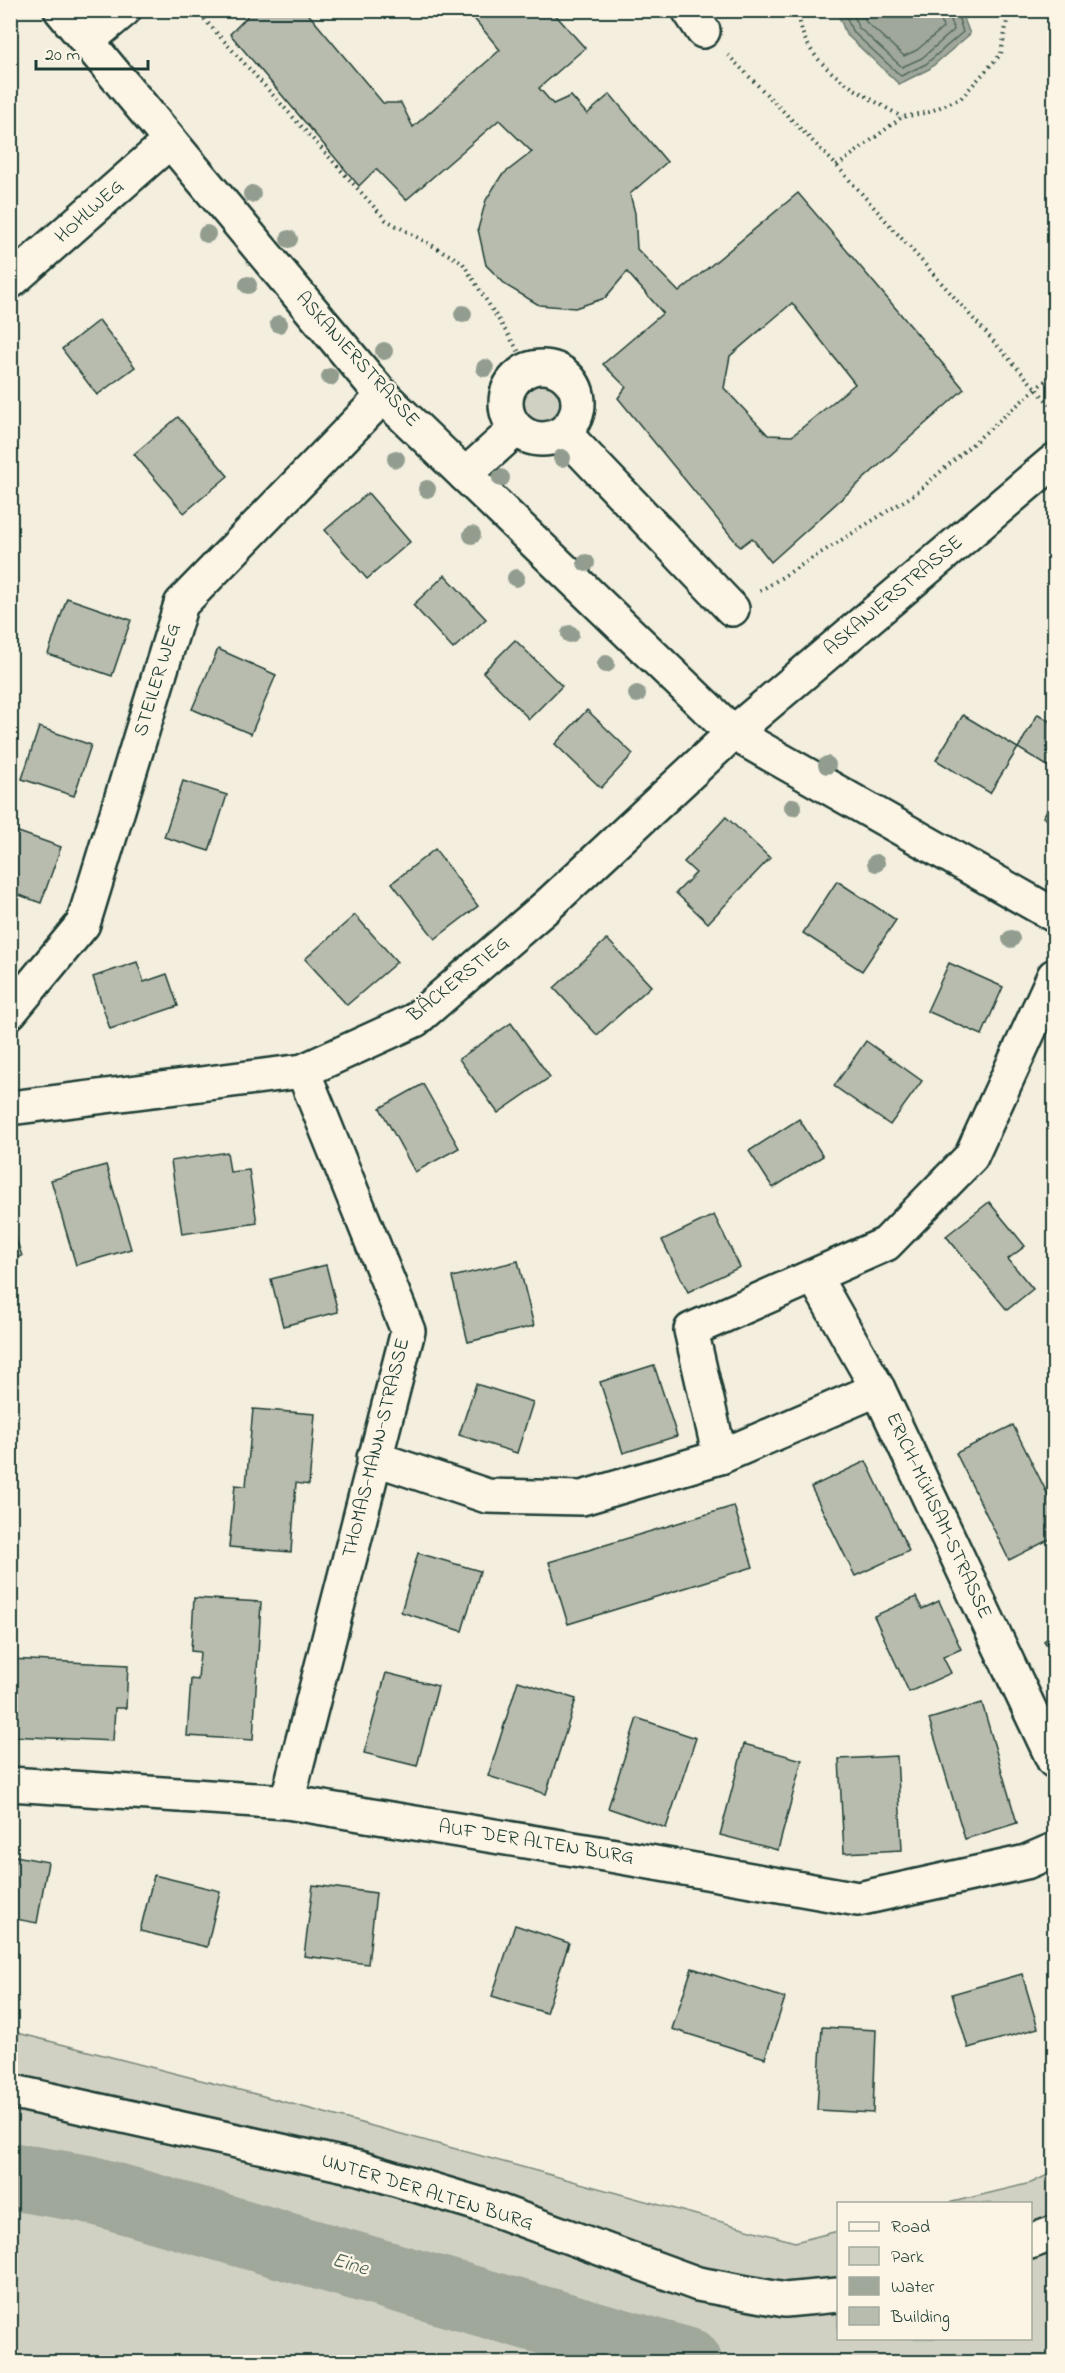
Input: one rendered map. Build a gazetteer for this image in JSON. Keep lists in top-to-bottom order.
{
  "streets": {
    "street": [
      "HOHLWEG",
      "ASKANIERSTRASSE",
      "STEILER WEG",
      "BÄCKERSTIEG",
      "THOMAS-MANN-STRASSE",
      "ERICH-MÜHSAM-STRASSE",
      "AUF DER ALTEN BURG",
      "UNTER DER ALTEN BURG"
    ]
  },
  "crossings": [
    ["HOHLWEG", "ASKANIERSTRASSE"],
    ["ASKANIERSTRASSE", "STEILER WEG"],
    ["ASKANIERSTRASSE", "BÄCKERSTIEG"],
    ["BÄCKERSTIEG", "THOMAS-MANN-STRASSE"],
    ["THOMAS-MANN-STRASSE", "AUF DER ALTEN BURG"]
  ],
  "water": ["Eine"],
  "legend": [
    "Road",
    "Park",
    "Water",
    "Building"
  ],
  "scale_bar": "20 m"
}
